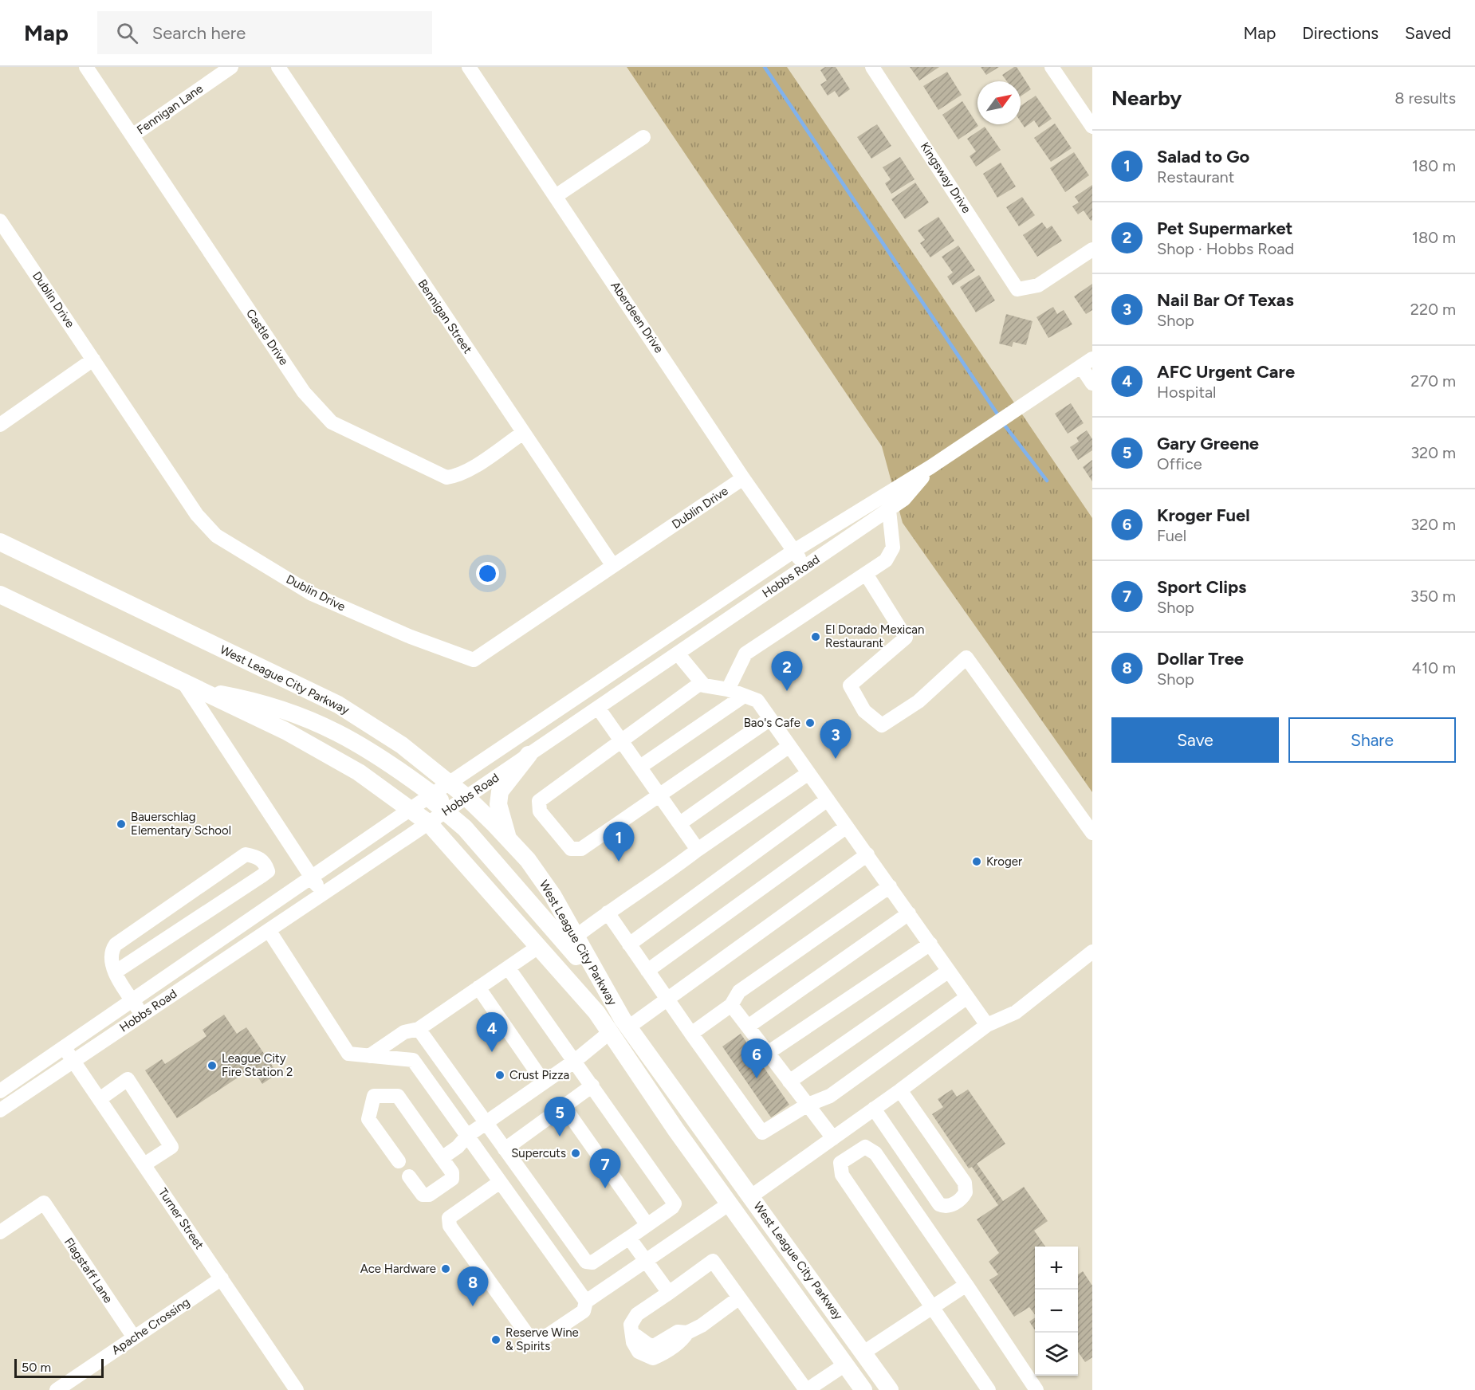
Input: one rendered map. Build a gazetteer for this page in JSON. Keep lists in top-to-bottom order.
{
  "streets": {
    "main road": ["West League City Parkway"],
    "street": [
      "Fennigan Lane",
      "Kingsway Drive",
      "Dublin Drive",
      "Bennigan Street",
      "Aberdeen Drive",
      "Castle Drive",
      "Hobbs Road",
      "Turner Street",
      "Flagstaff Lane",
      "Apache Crossing"
    ]
  },
  "crossings": [
    ["Fennigan Lane", "Castle Drive"],
    ["Dublin Drive", "Bennigan Street"],
    ["Dublin Drive", "Aberdeen Drive"],
    ["Bennigan Street", "Castle Drive"],
    ["Aberdeen Drive", "Hobbs Road"],
    ["Hobbs Road", "West League City Parkway"],
    ["Hobbs Road", "Turner Street"],
    ["Turner Street", "Apache Crossing"],
    ["Flagstaff Lane", "Apache Crossing"]
  ],
  "places": [
    "El Dorado Mexican Restaurant",
    "Bao's Cafe",
    "Bauerschlag Elementary School",
    "Kroger",
    "League City Fire Station 2",
    "Crust Pizza",
    "Supercuts",
    "Ace Hardware",
    "Reserve Wine & Spirits"
  ],
  "scale_bar": "50 m",
  "north": "top right",
  "page": {
    "header": "Map",
    "search": "Search here",
    "nav": ["Map", "Directions", "Saved"],
    "heading": ["Nearby", "8 results"],
    "list": [
      {
        "mark": "1",
        "name": "Salad to Go",
        "note": "Restaurant",
        "value": "180 m"
      },
      {
        "mark": "2",
        "name": "Pet Supermarket",
        "note": "Shop · Hobbs Road",
        "value": "180 m"
      },
      {
        "mark": "3",
        "name": "Nail Bar Of Texas",
        "note": "Shop",
        "value": "220 m"
      },
      {
        "mark": "4",
        "name": "AFC Urgent Care",
        "note": "Hospital",
        "value": "270 m"
      },
      {
        "mark": "5",
        "name": "Gary Greene",
        "note": "Office",
        "value": "320 m"
      },
      {
        "mark": "6",
        "name": "Kroger Fuel",
        "note": "Fuel",
        "value": "320 m"
      },
      {
        "mark": "7",
        "name": "Sport Clips",
        "note": "Shop",
        "value": "350 m"
      },
      {
        "mark": "8",
        "name": "Dollar Tree",
        "note": "Shop",
        "value": "410 m"
      }
    ],
    "pins": [
      "2",
      "3",
      "1",
      "4",
      "6",
      "5",
      "7",
      "8"
    ],
    "buttons": ["Save", "Share"],
    "map_buttons": ["+", "−"],
    "scale": "50 m"
  }
}
